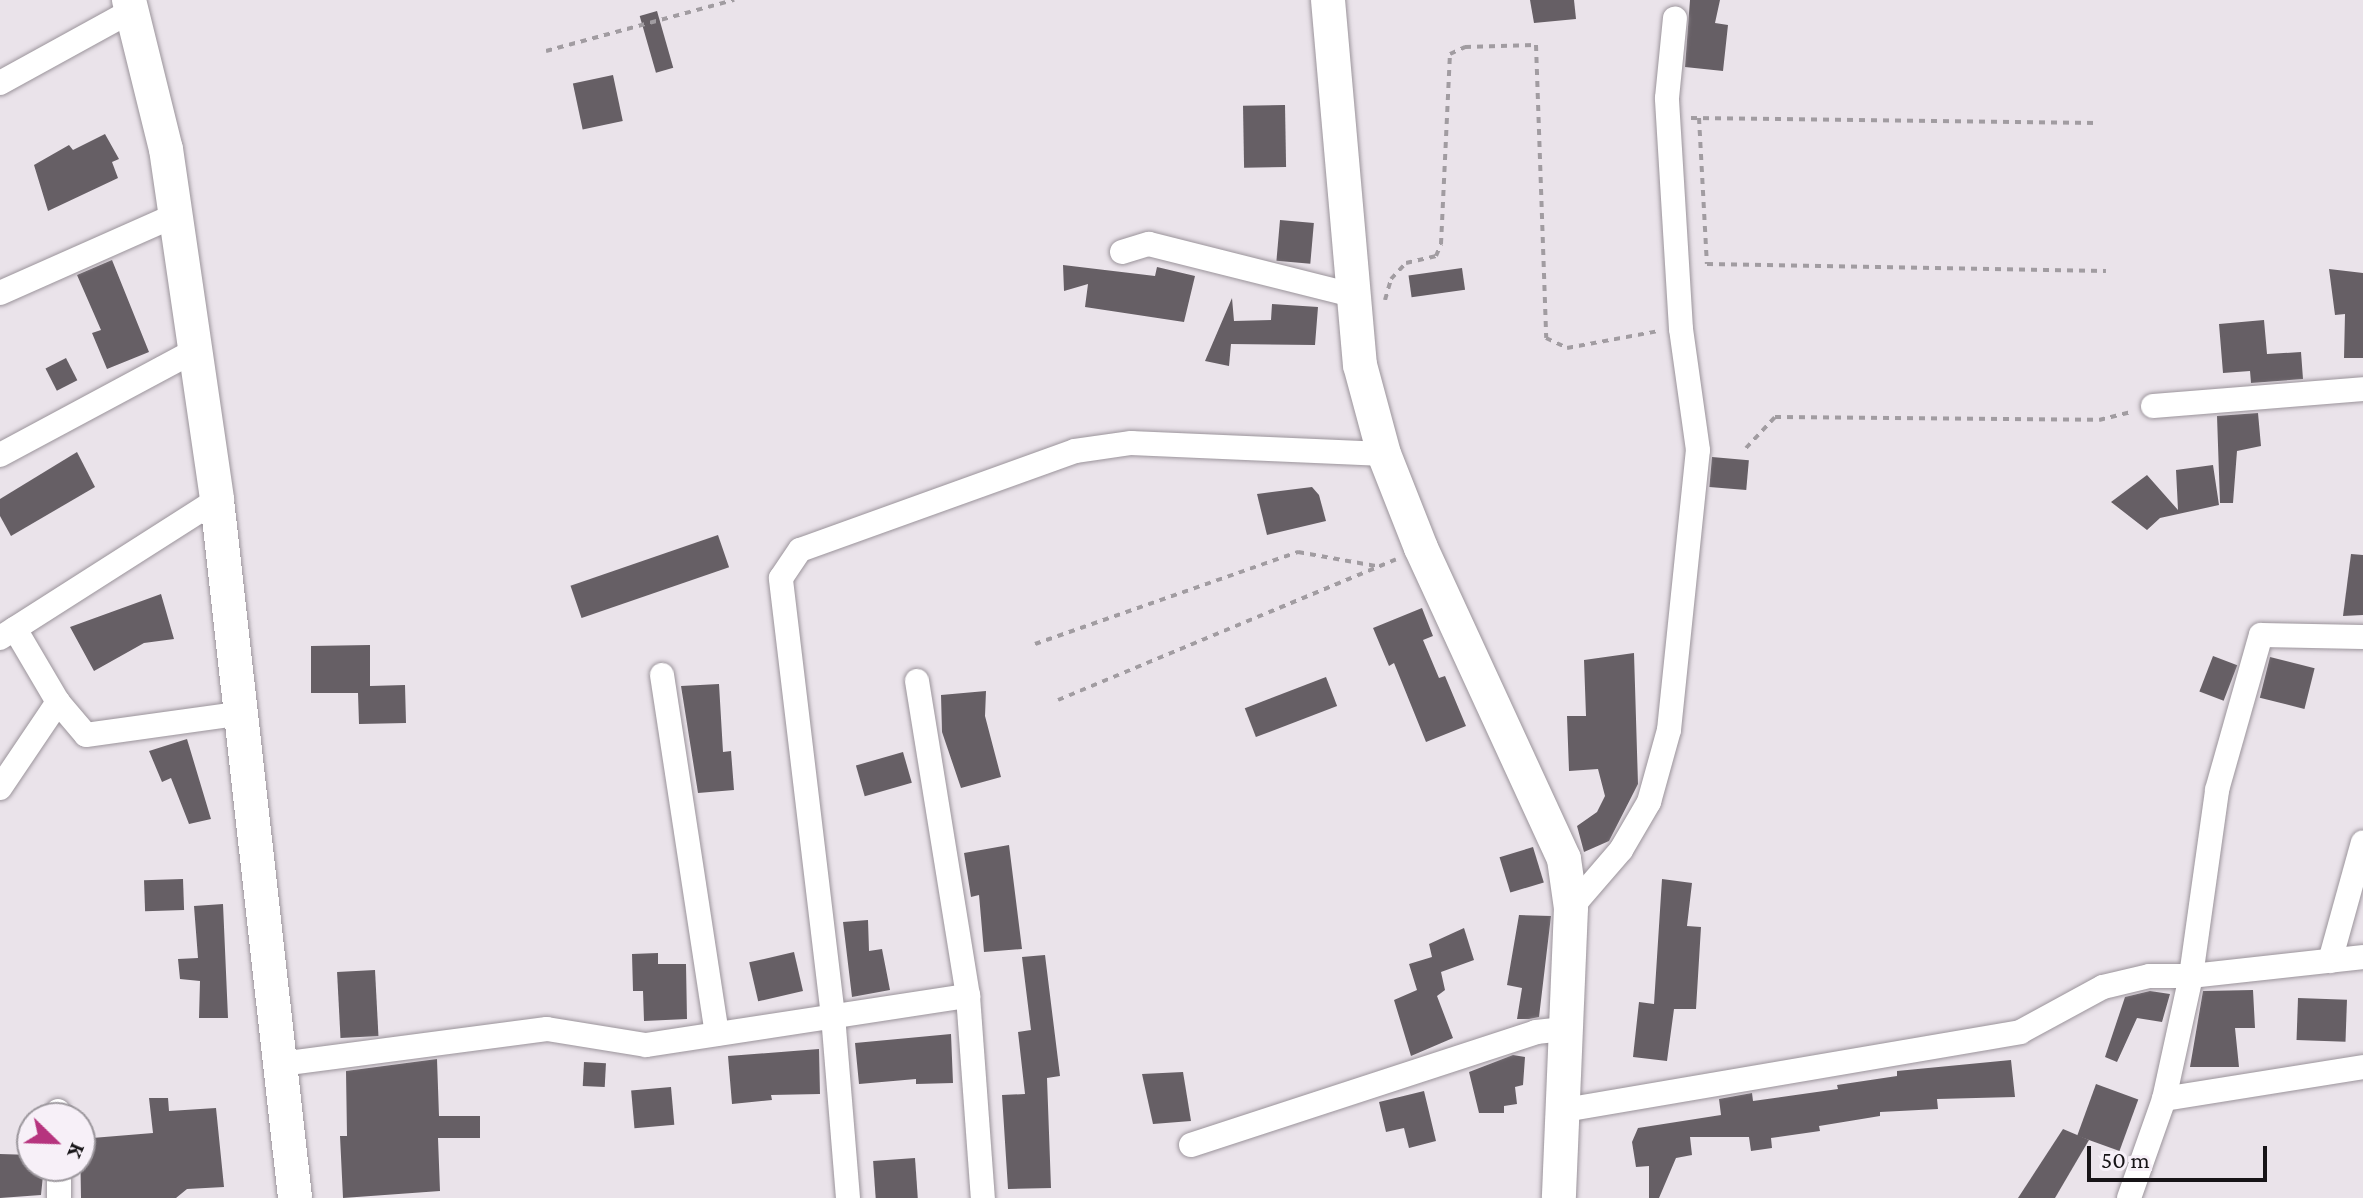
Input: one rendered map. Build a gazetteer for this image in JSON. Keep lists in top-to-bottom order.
{
  "scale_bar": "50 m",
  "north": "bottom right"
}
